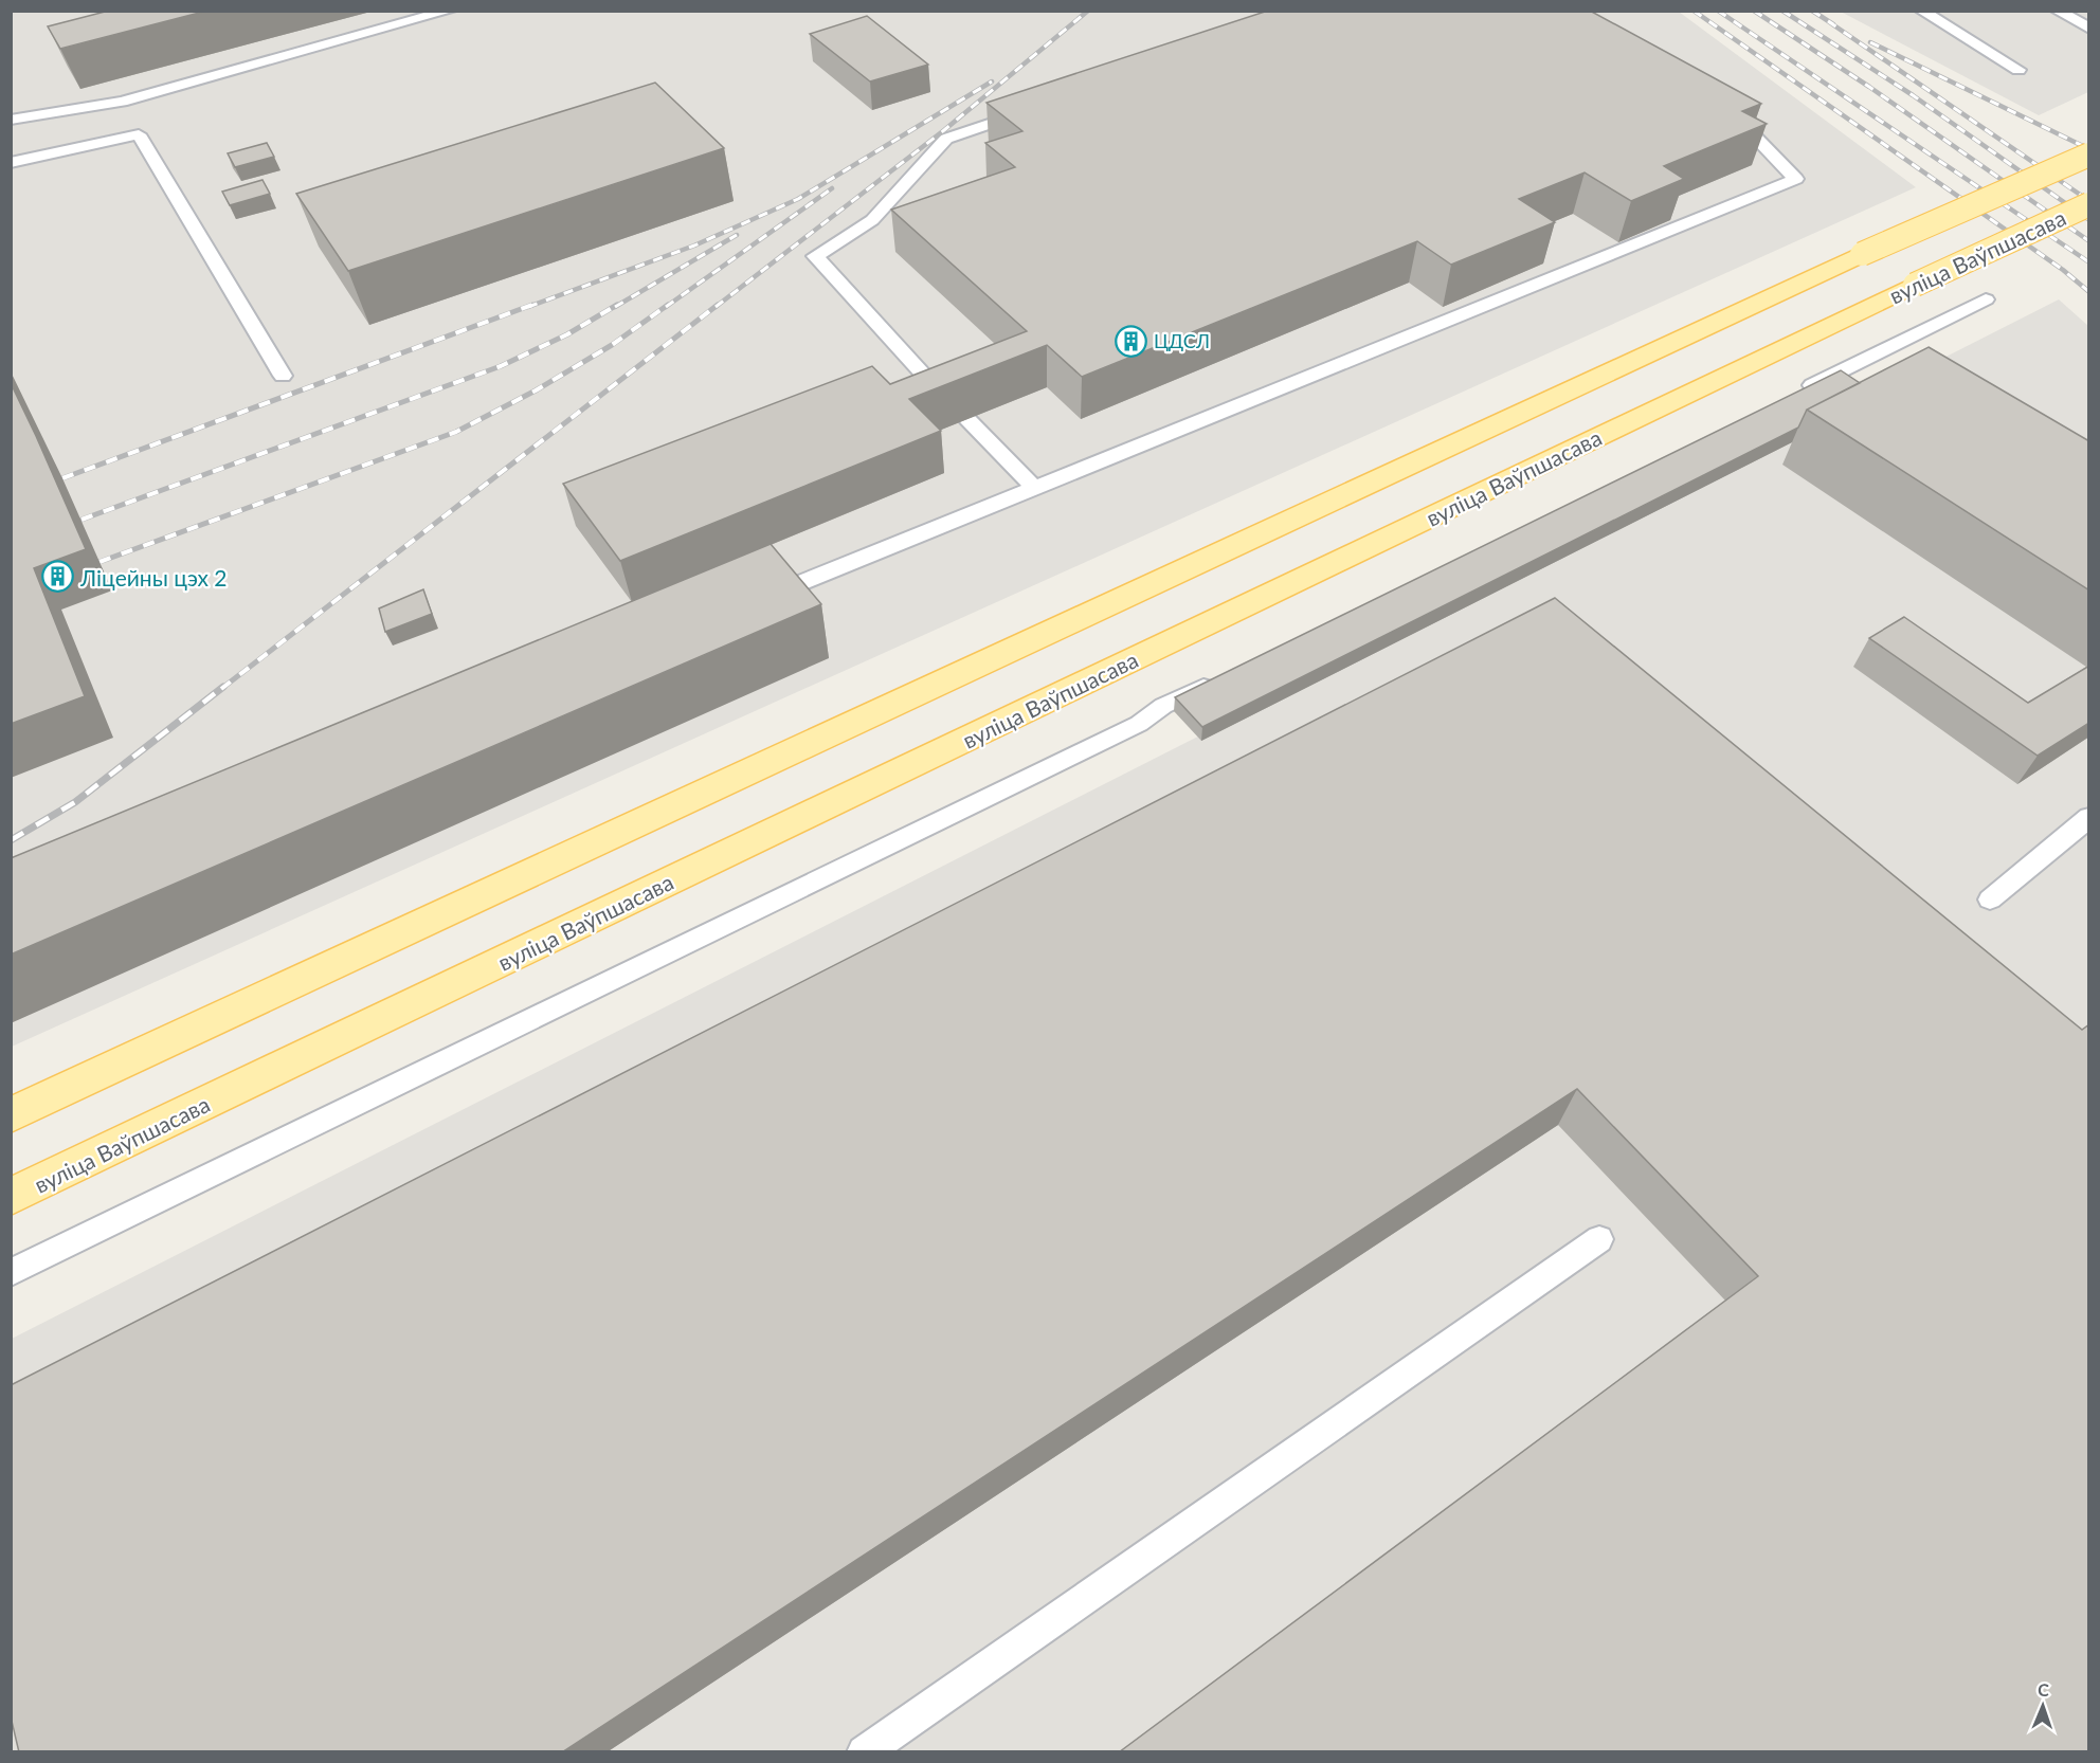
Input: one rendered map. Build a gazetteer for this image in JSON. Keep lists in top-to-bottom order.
{
  "streets": {
    "main road": ["вуліца Ваўпшасава"]
  },
  "places": {
    "building": ["ЦДСЛ", "Ліцейны цэх 2"]
  },
  "north": "top"
}
